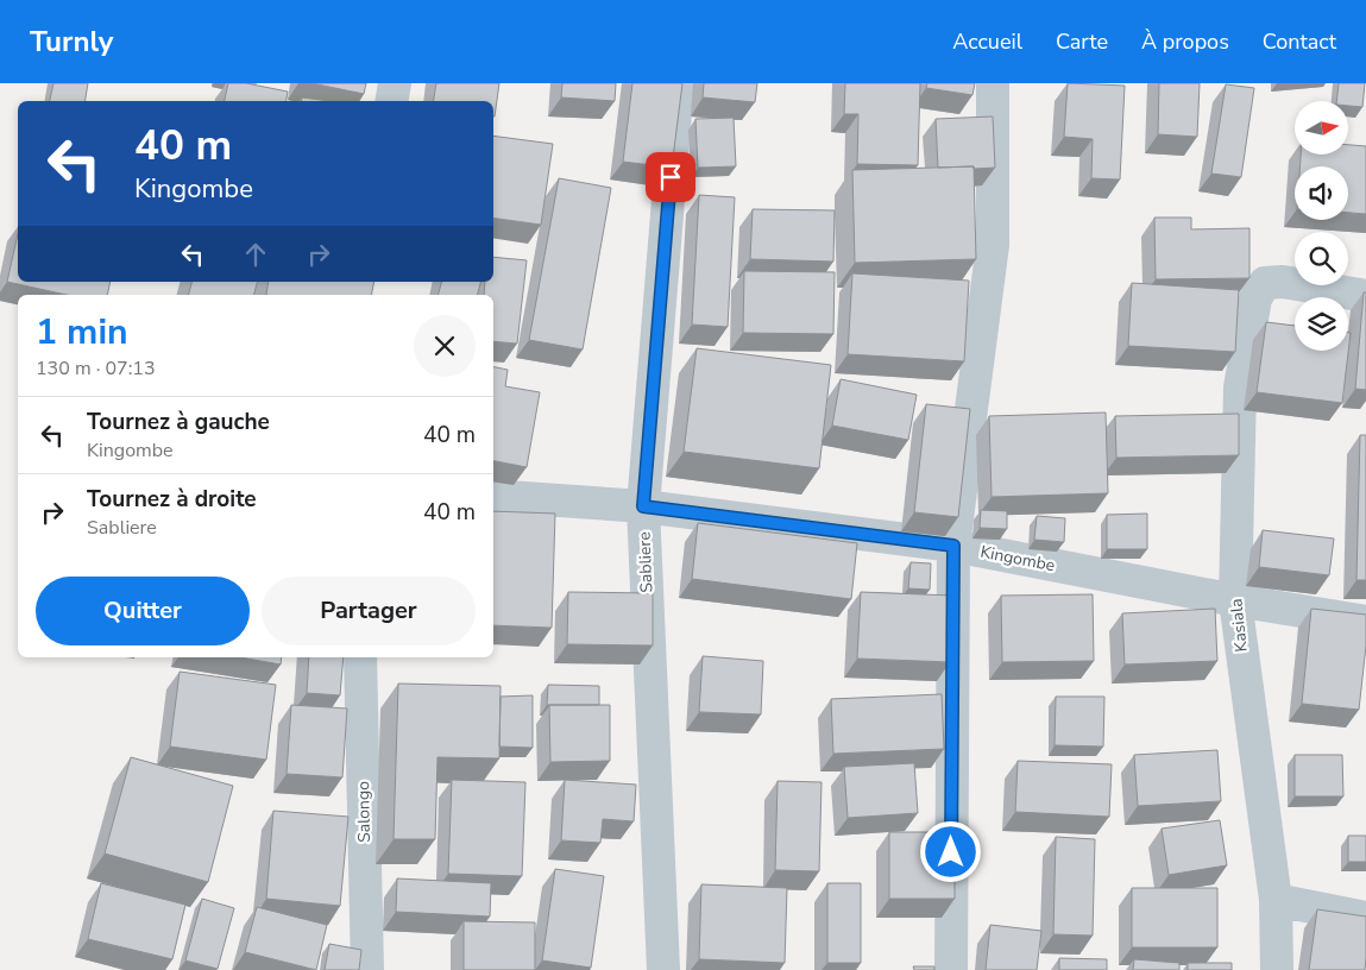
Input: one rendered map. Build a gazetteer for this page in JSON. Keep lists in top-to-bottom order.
{
  "streets": {
    "street": [
      "Kingombe",
      "Sabliere",
      "Kasiala",
      "Salongo"
    ]
  },
  "crossings": [
    ["Kingombe", "Sabliere"],
    ["Kingombe", "Kasiala"]
  ],
  "north": "right",
  "page": {
    "header": "Turnly",
    "nav": [
      "Accueil",
      "Carte",
      "À propos",
      "Contact"
    ],
    "turn": ["40 m", "Kingombe"],
    "heading": ["1 min", "130 m · 07:13"],
    "list": [
      {
        "name": "Tournez à gauche",
        "note": "Kingombe",
        "value": "40 m"
      },
      {
        "name": "Tournez à droite",
        "note": "Sabliere",
        "value": "40 m"
      }
    ],
    "buttons": ["Quitter", "Partager"]
  }
}
